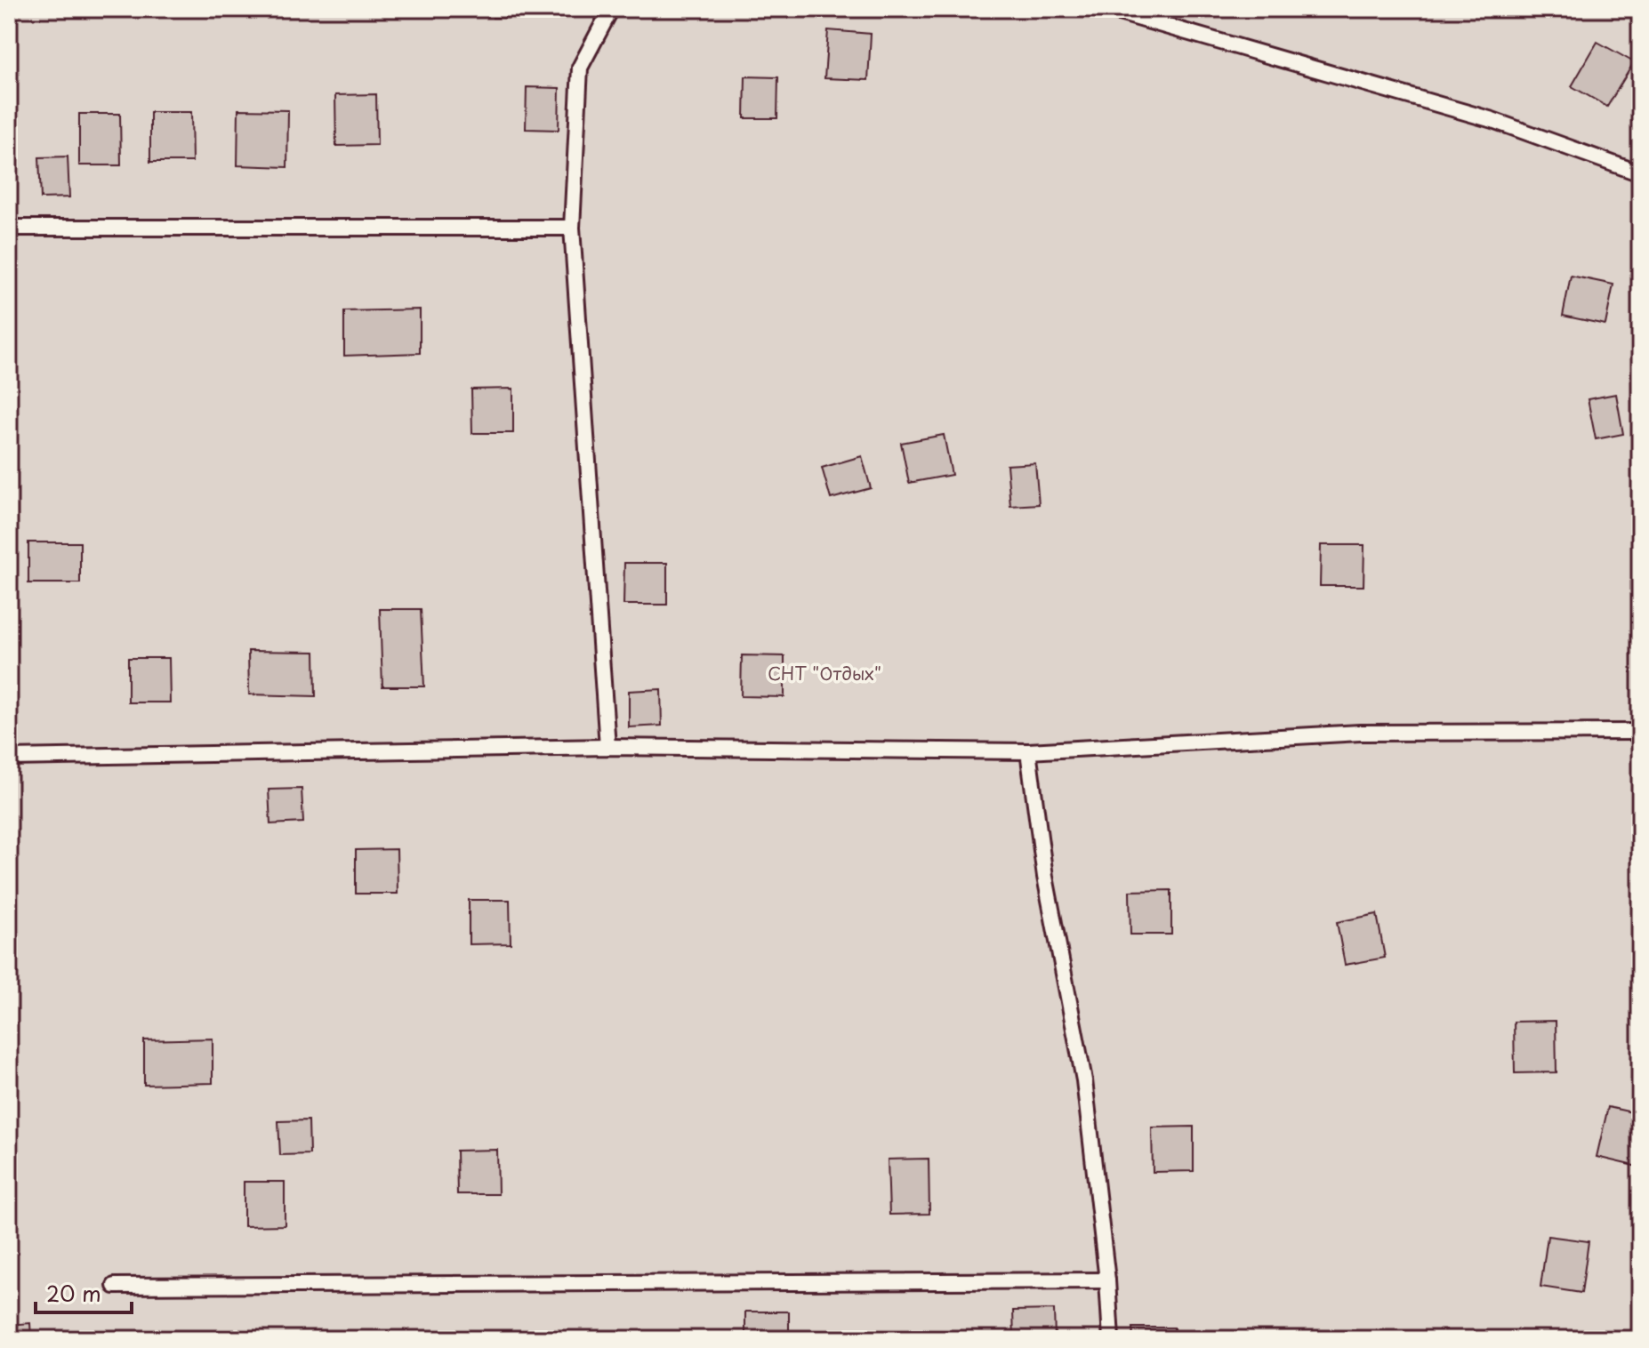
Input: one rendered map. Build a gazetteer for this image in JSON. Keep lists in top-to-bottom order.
{
  "parks": ["СНТ \"Отдых\""],
  "scale_bar": "20 m"
}
